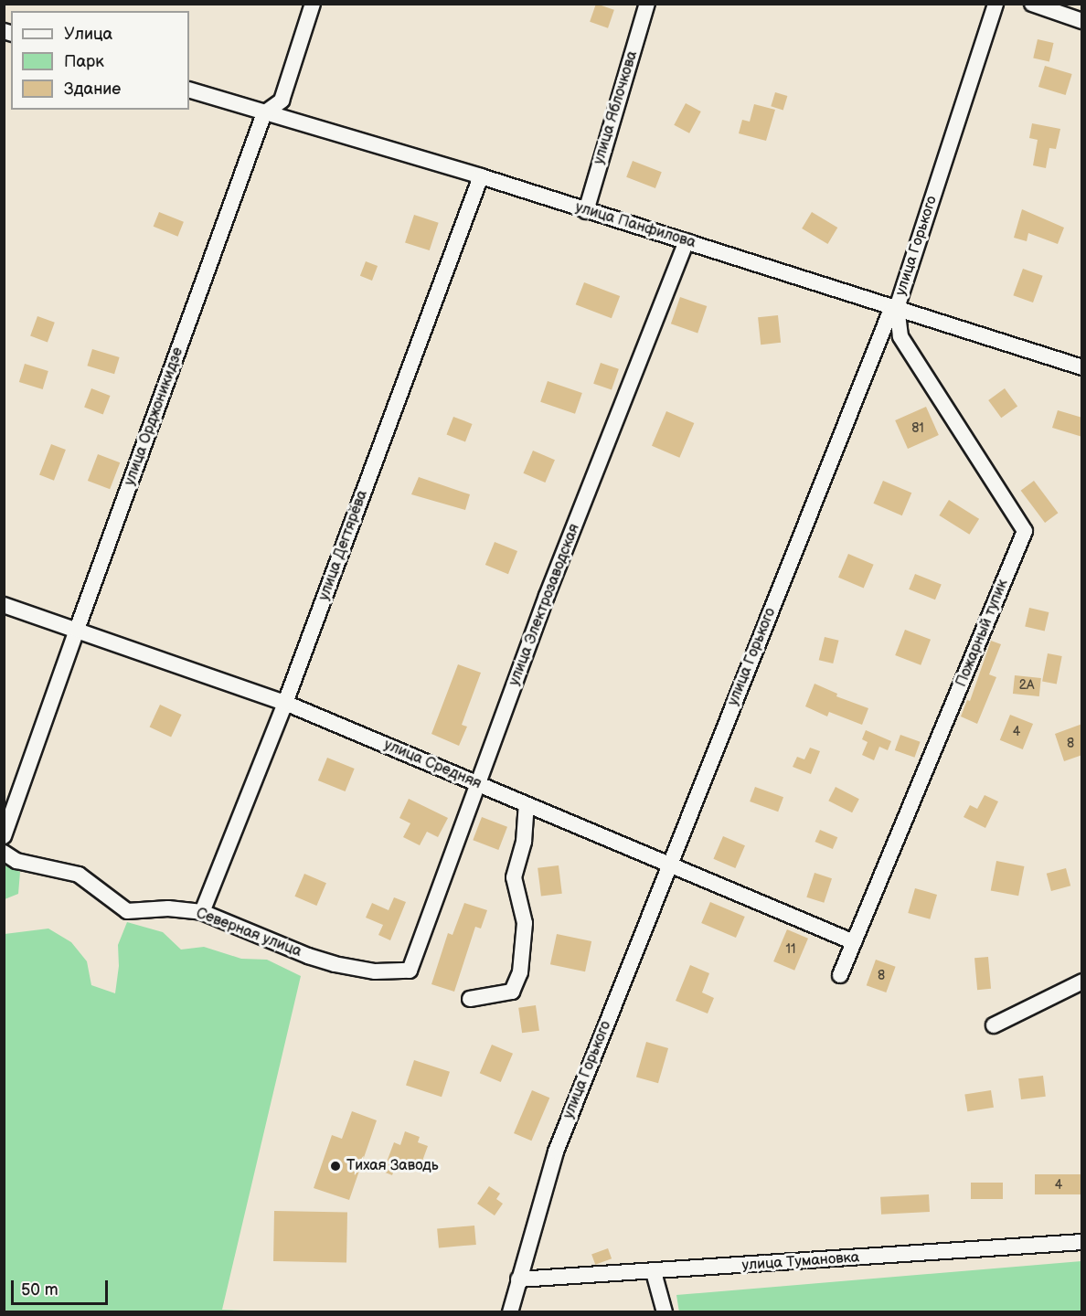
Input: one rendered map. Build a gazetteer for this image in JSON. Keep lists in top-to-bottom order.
{
  "streets": {
    "street": [
      "улица Яблочкова",
      "улица Панфилова",
      "улица Горького",
      "улица Орджоникидзе",
      "улица Дегтярёва",
      "улица Электрозаводская",
      "Пожарный тупик",
      "улица Средняя",
      "Северная улица",
      "улица Тумановка"
    ]
  },
  "crossings": [
    ["улица Яблочкова", "улица Панфилова"],
    ["улица Панфилова", "улица Горького"],
    ["улица Панфилова", "улица Орджоникидзе"],
    ["улица Панфилова", "улица Дегтярёва"],
    ["улица Панфилова", "улица Электрозаводская"],
    ["улица Панфилова", "Пожарный тупик"],
    ["улица Горького", "Пожарный тупик"],
    ["улица Горького", "улица Средняя"],
    ["улица Горького", "улица Тумановка"],
    ["улица Орджоникидзе", "улица Средняя"],
    ["улица Дегтярёва", "улица Средняя"],
    ["улица Дегтярёва", "Северная улица"],
    ["улица Электрозаводская", "улица Средняя"],
    ["улица Электрозаводская", "Северная улица"],
    ["Пожарный тупик", "улица Средняя"]
  ],
  "places": ["Тихая Заводь"],
  "house_numbers": [
    "81",
    "2А",
    "4",
    "8",
    "11",
    "8",
    "4"
  ],
  "legend": ["Улица", "Парк", "Здание"],
  "scale_bar": "50 m"
}
